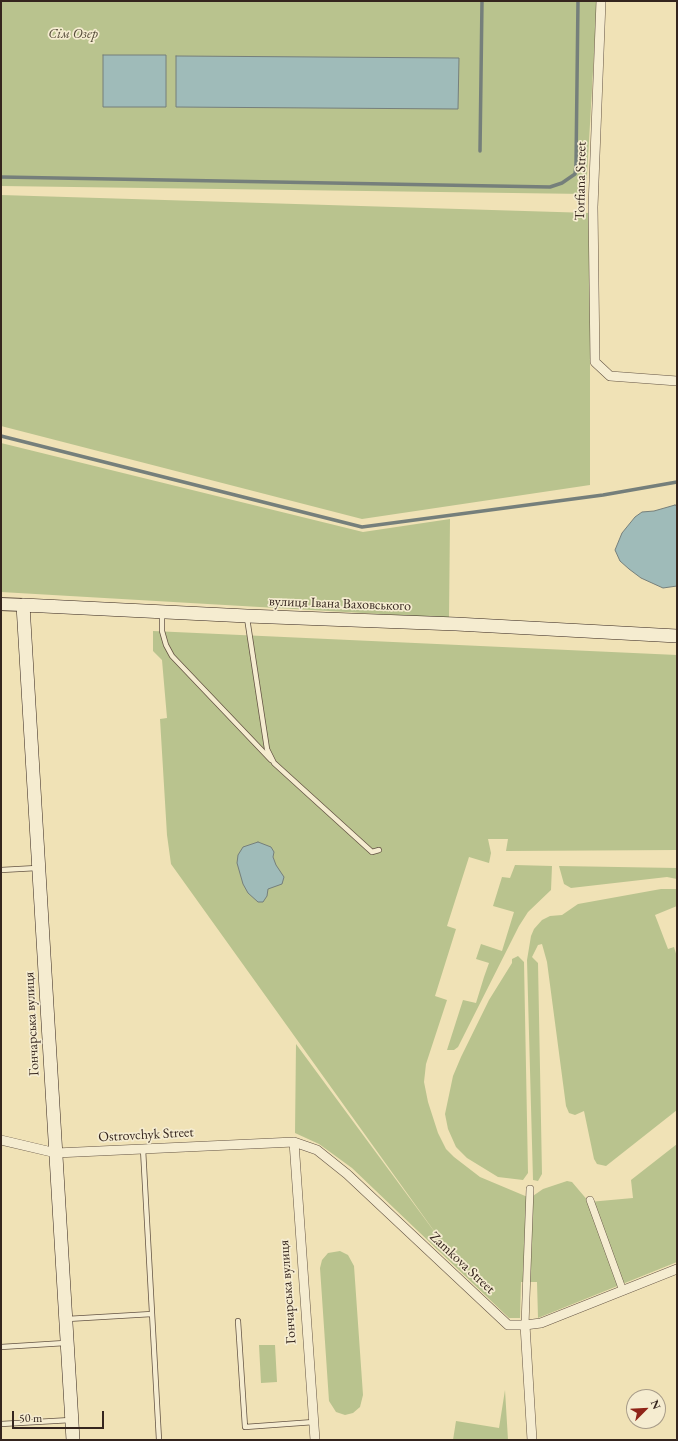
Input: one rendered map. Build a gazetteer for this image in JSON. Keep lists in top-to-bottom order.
{
  "streets": {
    "main road": ["вулиця Івана Ваховського", "Гончарська вулиця"],
    "street": ["Torfiana Street", "Ostrovchyk Street", "Zamkova Street"]
  },
  "crossings": [
    ["вулиця Івана Ваховського", "Гончарська вулиця"],
    ["Гончарська вулиця", "Ostrovchyk Street"],
    ["Гончарська вулиця", "Zamkova Street"],
    ["Ostrovchyk Street", "Zamkova Street"]
  ],
  "parks": ["Сім Озер"],
  "scale_bar": "50 m",
  "north": "top right"
}
